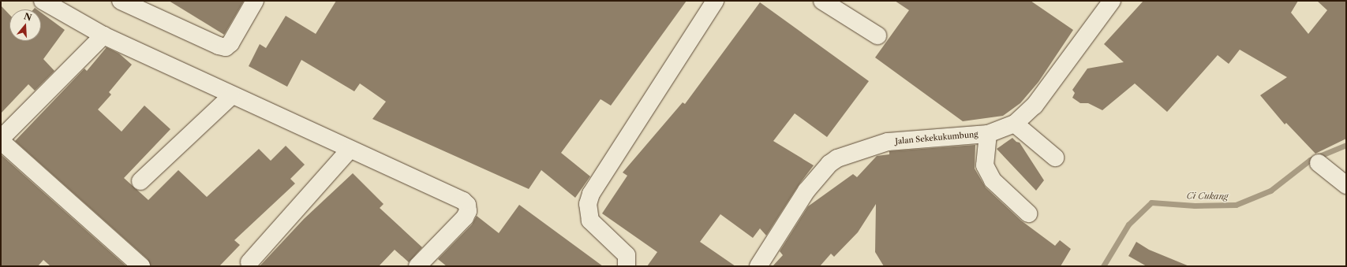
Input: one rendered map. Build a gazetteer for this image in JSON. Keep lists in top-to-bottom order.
{
  "streets": {
    "street": ["Jalan Sekekukumbung"]
  },
  "water": ["Ci Cukang"],
  "north": "top"
}
